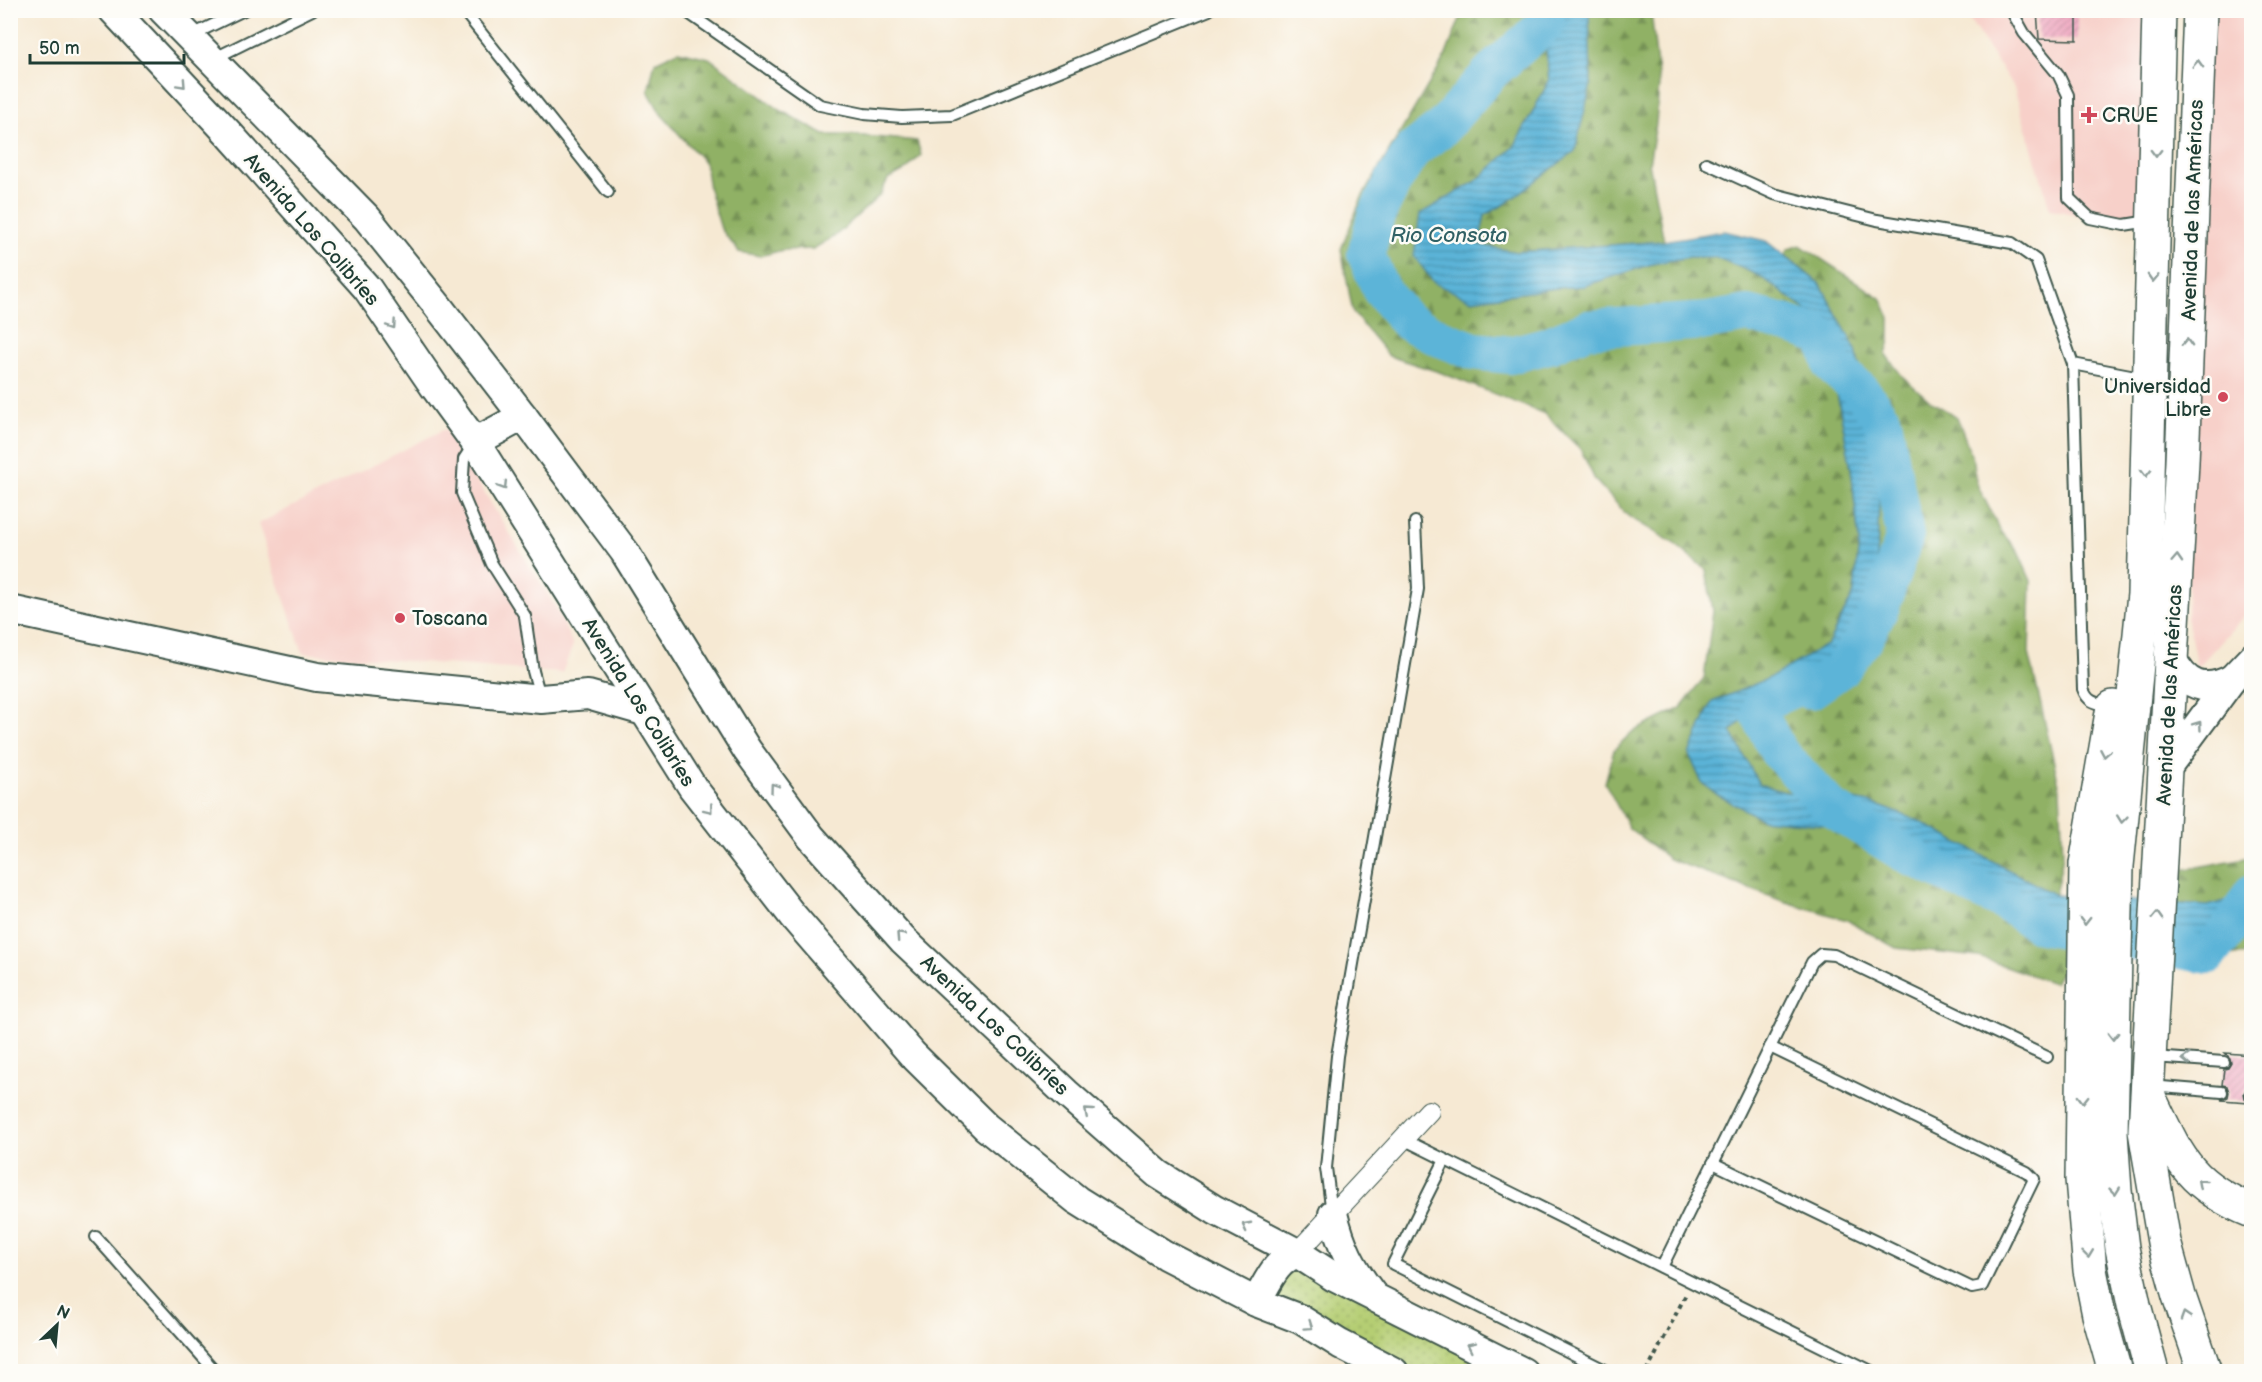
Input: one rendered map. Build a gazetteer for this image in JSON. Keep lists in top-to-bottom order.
{
  "streets": {
    "highway": ["Avenida de las Américas"],
    "main road": ["Avenida Los Colibríes"]
  },
  "water": ["Rio Consota"],
  "places": {
    "health": ["CRUE"],
    "other": ["Universidad Libre", "Toscana"]
  },
  "scale_bar": "50 m",
  "north": "top right"
}
